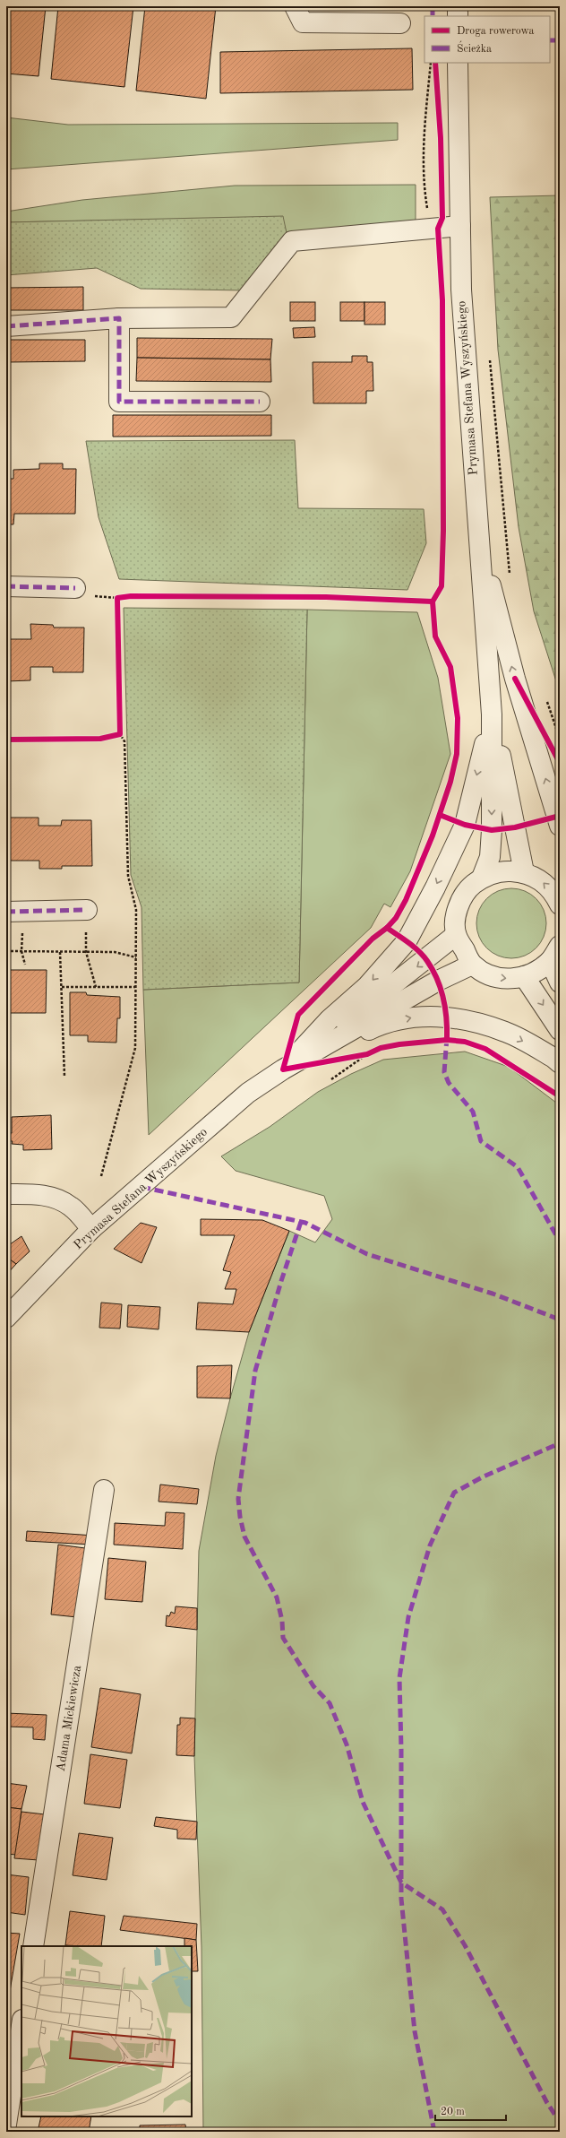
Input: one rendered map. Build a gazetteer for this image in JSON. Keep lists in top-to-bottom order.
{
  "streets": {
    "street": ["Prymasa Stefana Wyszyńskiego", "Adama Mickiewicza"]
  },
  "legend": ["Droga rowerowa", "Ścieżka"],
  "scale_bar": "20 m"
}
